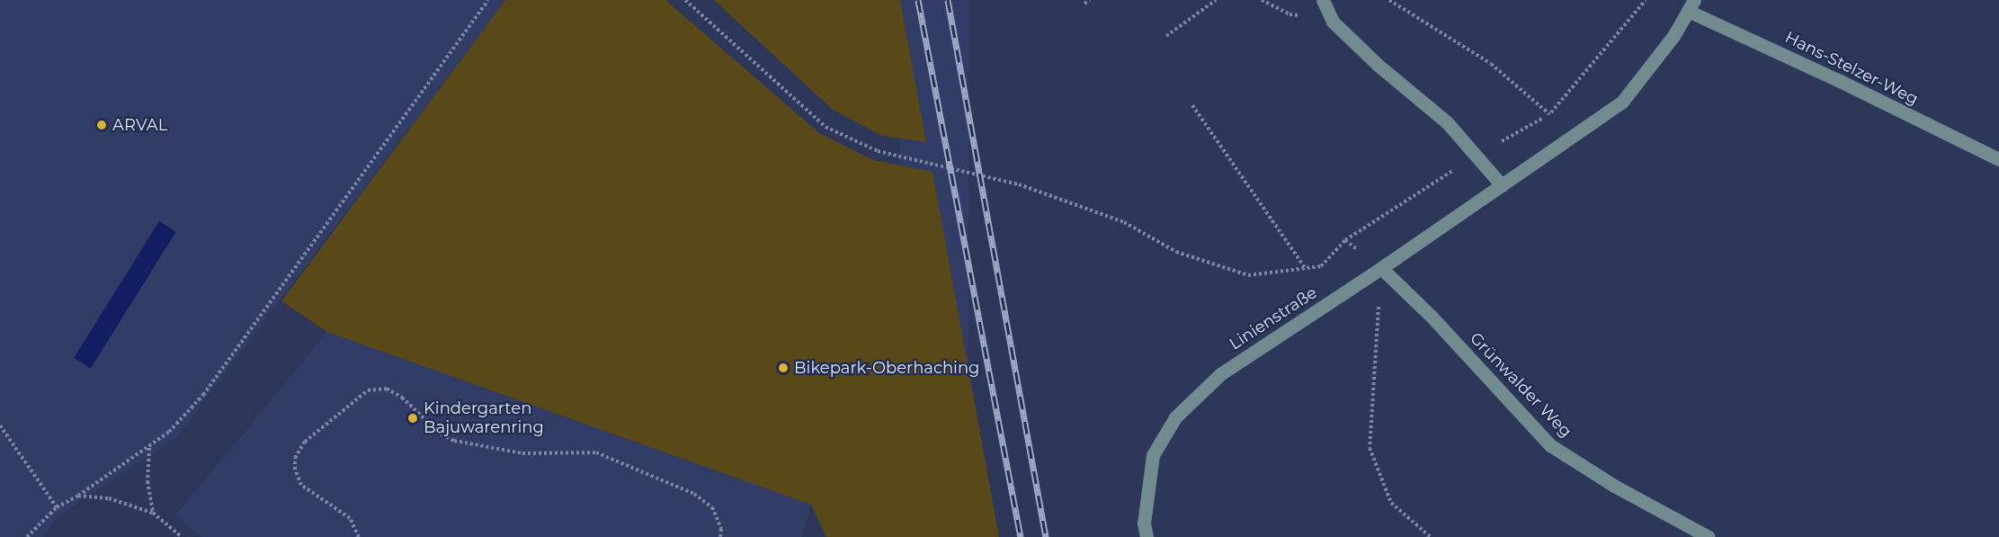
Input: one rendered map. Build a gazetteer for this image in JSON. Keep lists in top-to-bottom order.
{
  "streets": {
    "street": ["Hans-Stelzer-Weg", "Linienstraße", "Grünwalder Weg"]
  },
  "crossings": [
    ["Hans-Stelzer-Weg", "Linienstraße"],
    ["Linienstraße", "Grünwalder Weg"]
  ],
  "places": ["ARVAL", "Bikepark-Oberhaching", "Kindergarten Bajuwarenring"]
}
